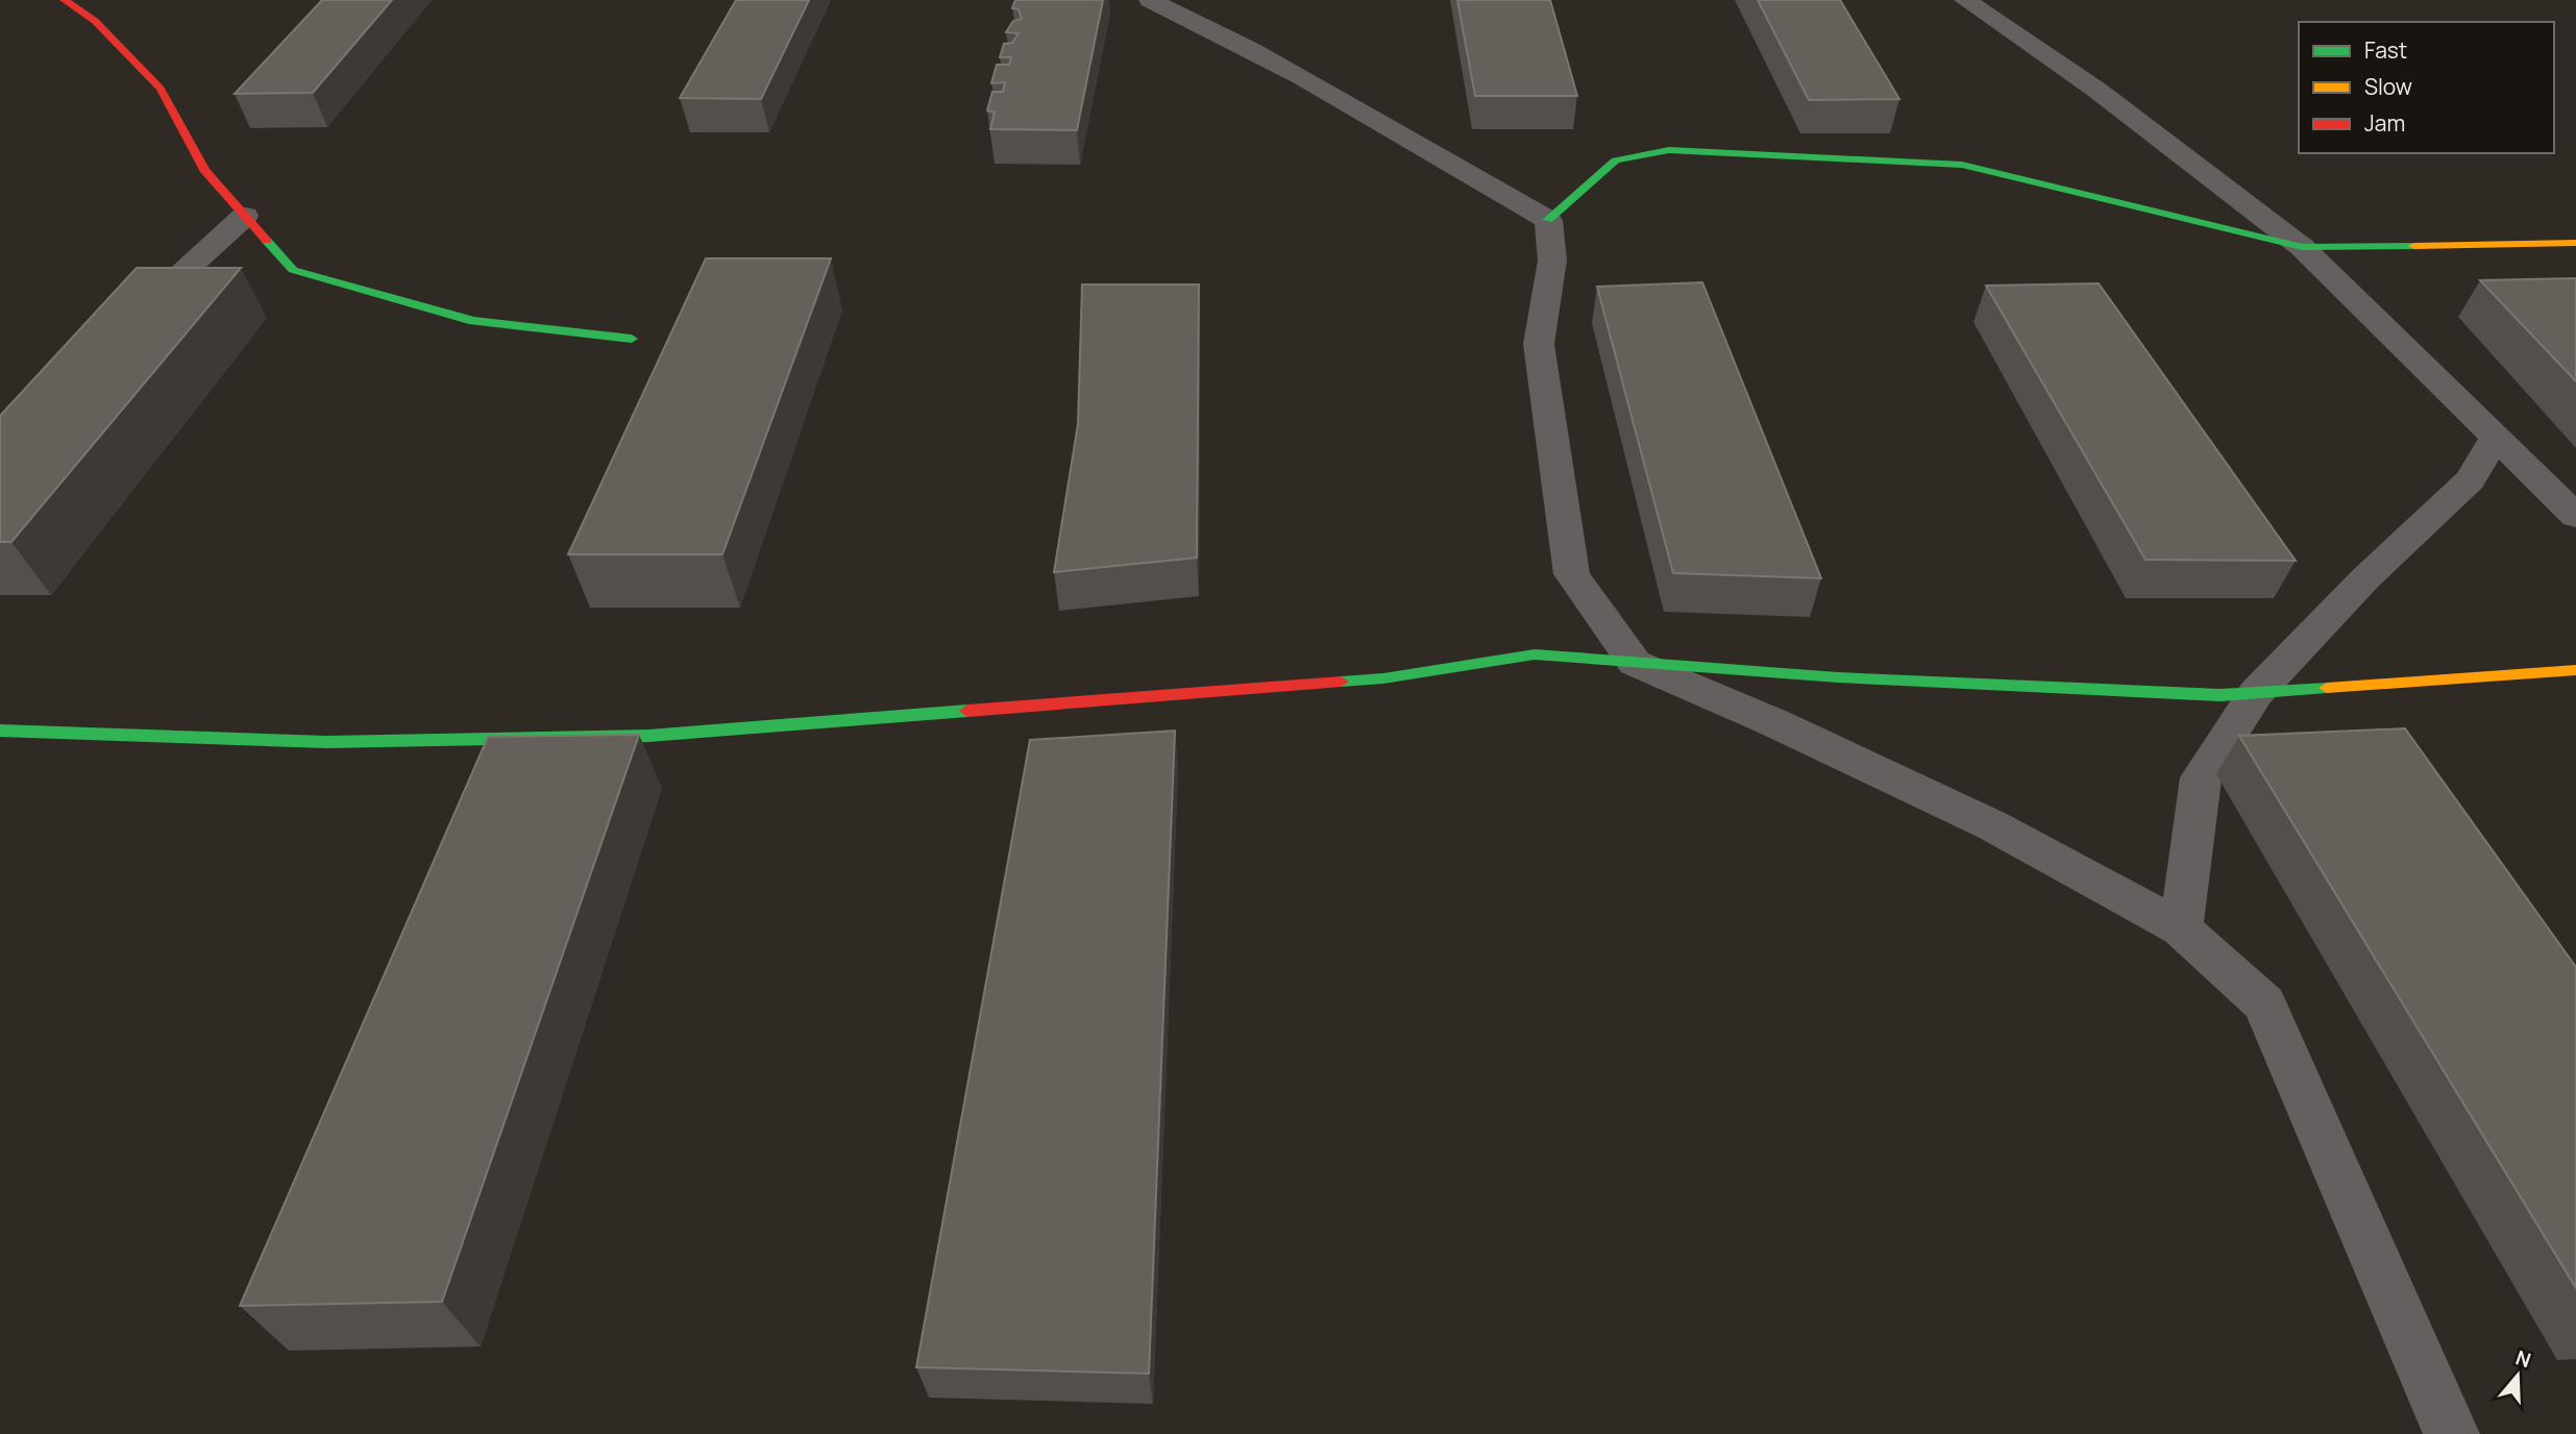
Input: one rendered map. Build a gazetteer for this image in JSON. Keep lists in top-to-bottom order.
{
  "legend": ["Fast", "Slow", "Jam"],
  "north": "top"
}
